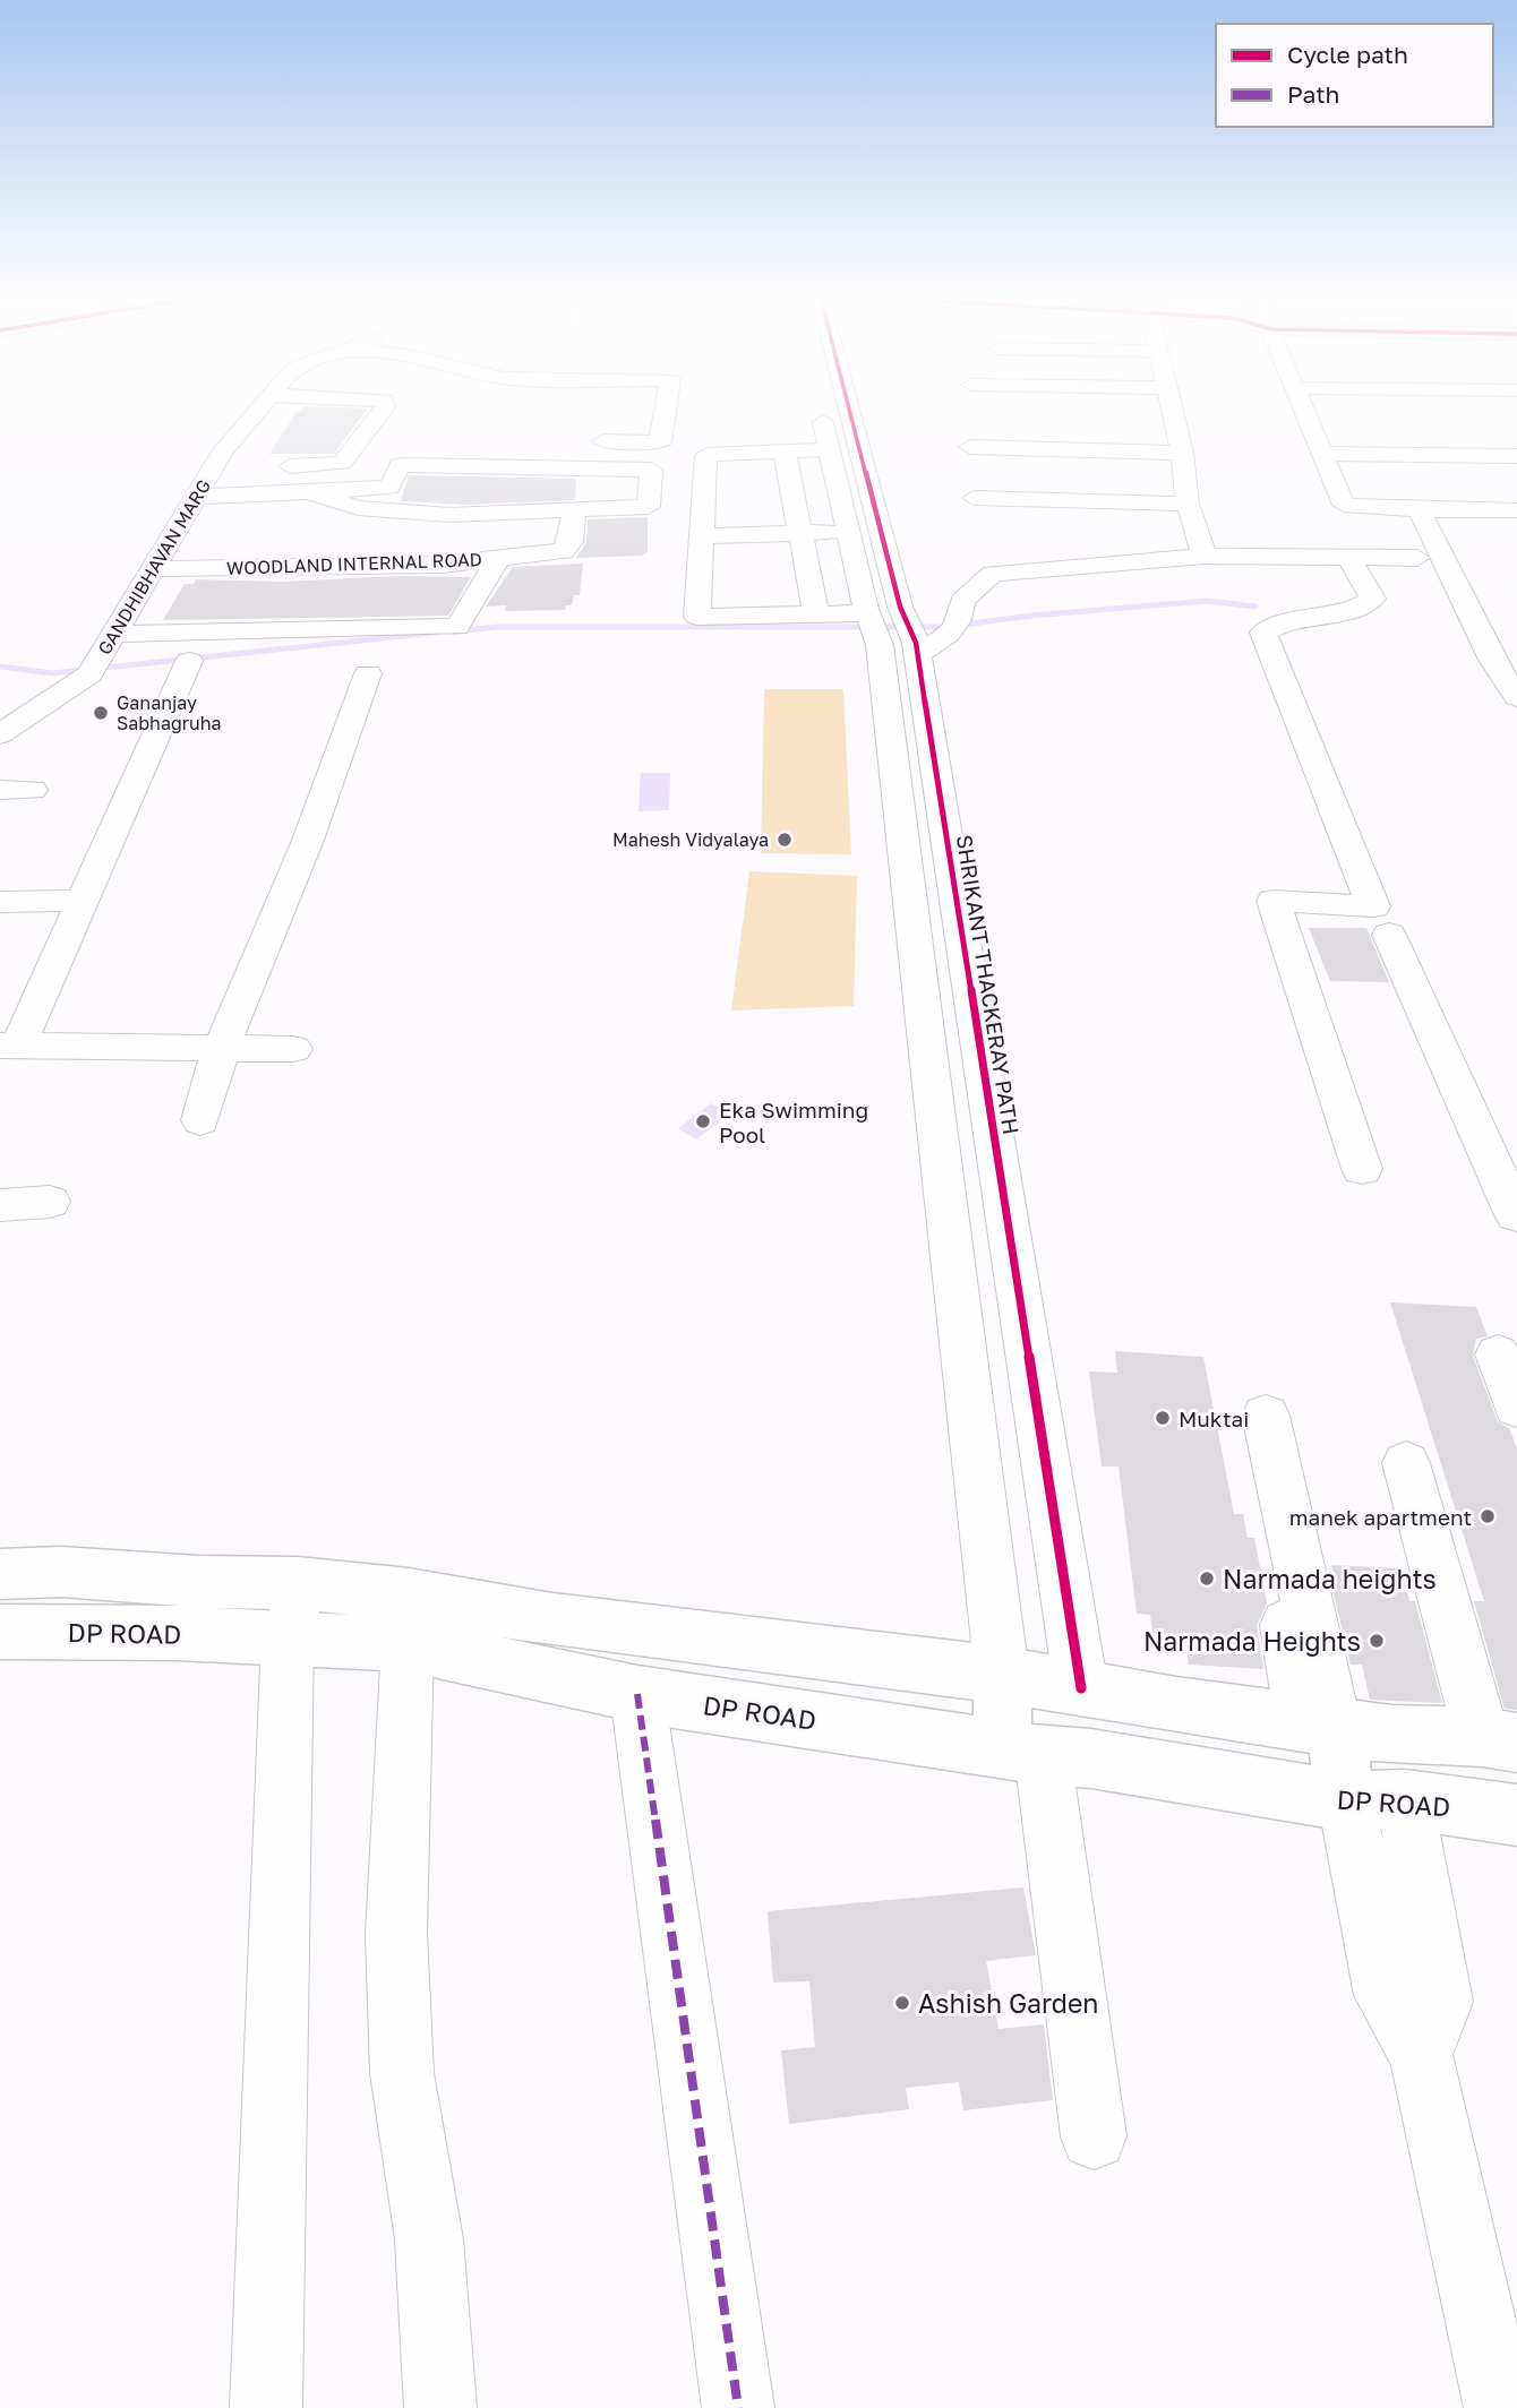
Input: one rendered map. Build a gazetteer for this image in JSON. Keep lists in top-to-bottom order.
{
  "streets": {
    "main road": ["SHRIKANT THACKERAY PATH", "DP ROAD"],
    "street": ["WOODLAND INTERNAL ROAD", "GANDHIBHAVAN MARG"]
  },
  "crossings": [
    ["WOODLAND INTERNAL ROAD", "GANDHIBHAVAN MARG"],
    ["SHRIKANT THACKERAY PATH", "DP ROAD"]
  ],
  "places": [
    "Gananjay Sabhagruha",
    "Mahesh Vidyalaya",
    "Eka Swimming Pool",
    "Muktai",
    "manek apartment",
    "Narmada heights",
    "Narmada Heights",
    "Ashish Garden"
  ],
  "legend": ["Cycle path", "Path"]
}
